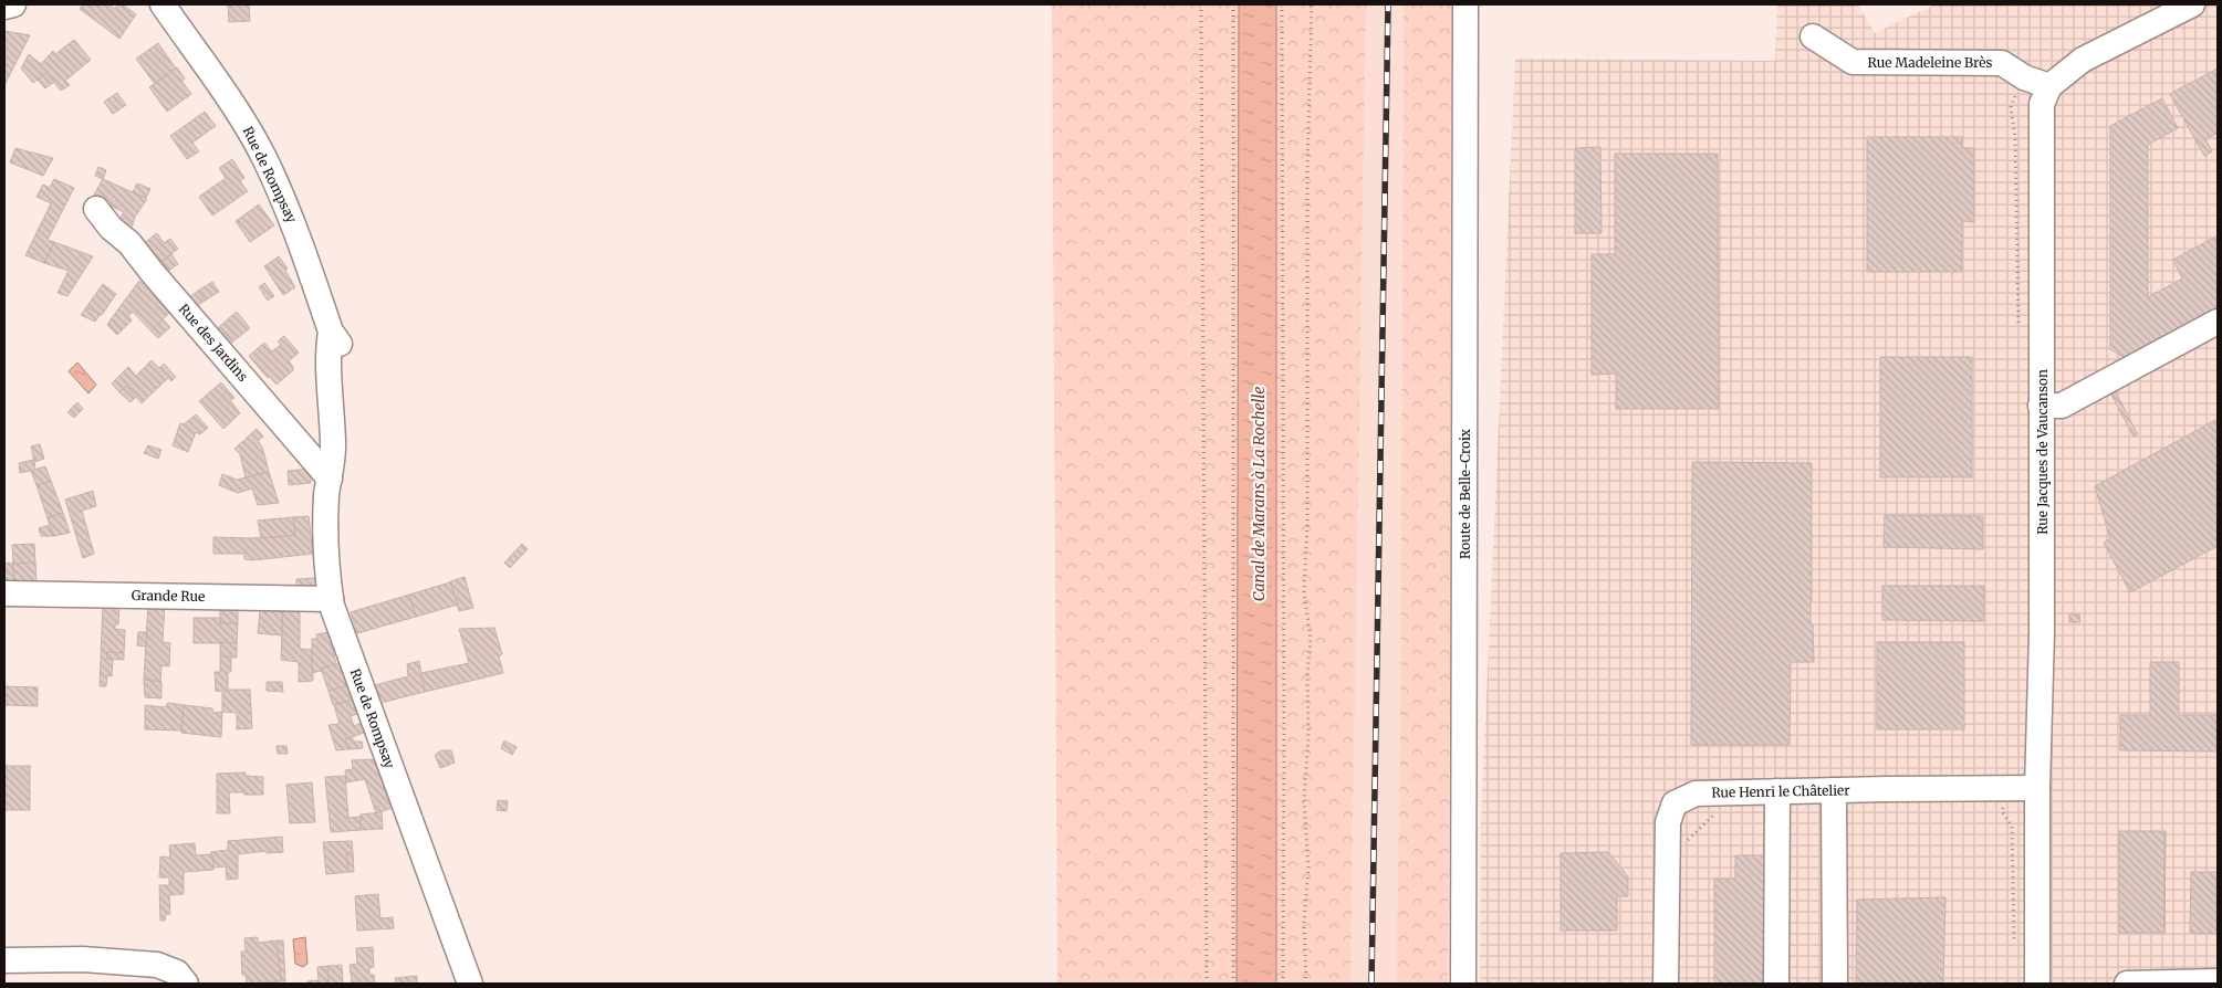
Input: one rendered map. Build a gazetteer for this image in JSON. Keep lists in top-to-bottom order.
{
  "streets": {
    "street": [
      "Rue Madeleine Brès",
      "Rue de Rompsay",
      "Rue des Jardins",
      "Rue Jacques de Vaucanson",
      "Route de Belle-Croix",
      "Grande Rue",
      "Rue Henri le Châtelier"
    ]
  },
  "crossings": [
    ["Rue Madeleine Brès", "Rue Jacques de Vaucanson"],
    ["Rue de Rompsay", "Rue des Jardins"],
    ["Rue de Rompsay", "Grande Rue"],
    ["Rue Jacques de Vaucanson", "Rue Henri le Châtelier"]
  ],
  "water": ["Canal de Marans à La Rochelle"]
}
